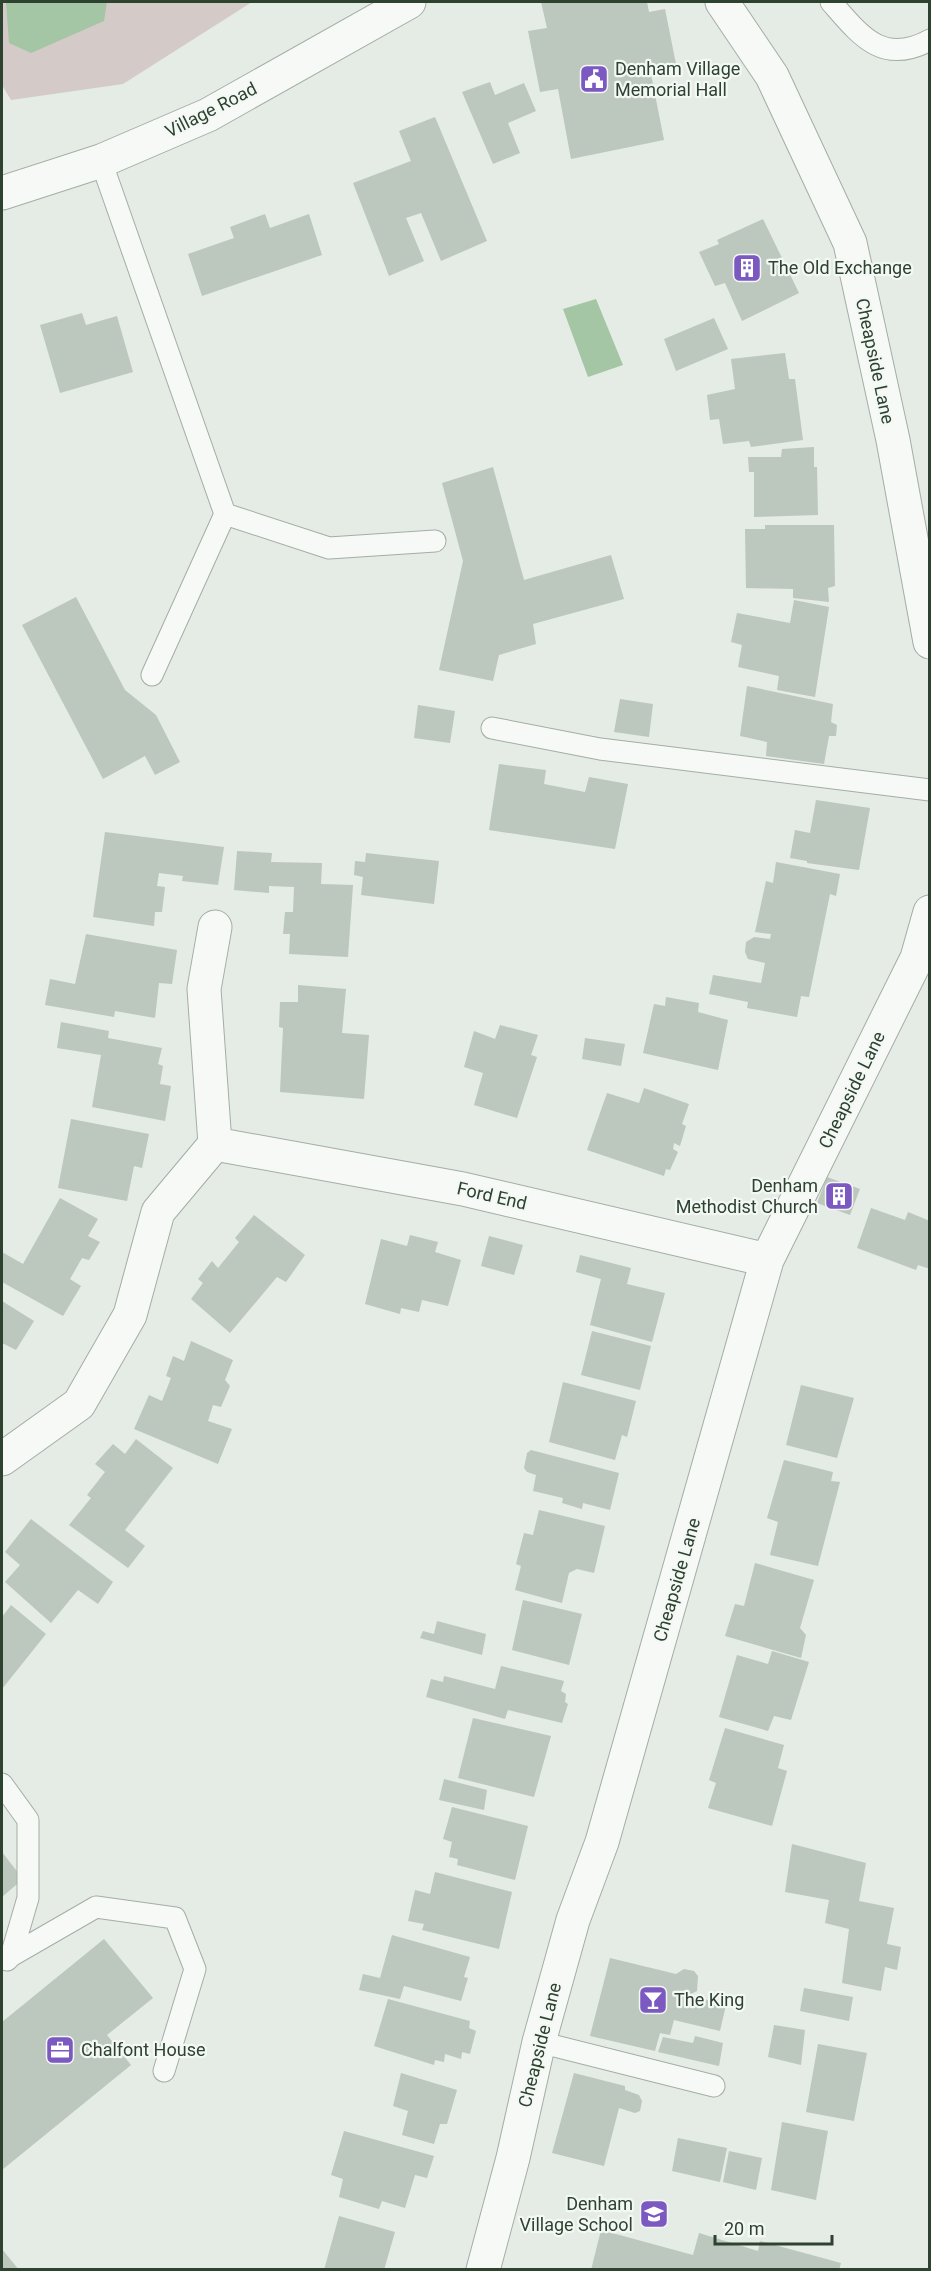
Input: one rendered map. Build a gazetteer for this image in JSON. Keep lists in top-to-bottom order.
{
  "streets": {
    "street": ["Village Road", "Cheapside Lane", "Ford End"]
  },
  "crossings": [
    ["Cheapside Lane", "Ford End"]
  ],
  "places": {
    "public building": ["Denham Village Memorial Hall"],
    "building": ["The Old Exchange", "Denham Methodist Church"],
    "bar": ["The King"],
    "office": ["Chalfont House"],
    "school or university": ["Denham Village School"]
  },
  "scale_bar": "20 m"
}
